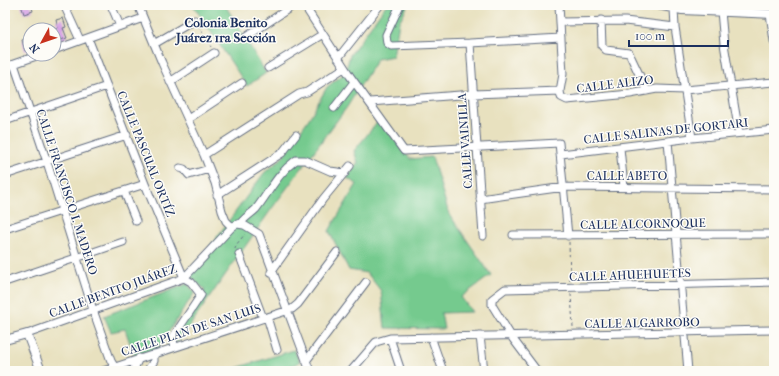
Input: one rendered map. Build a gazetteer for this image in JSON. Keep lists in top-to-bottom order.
{
  "streets": {
    "street": [
      "CALLE ALIZO",
      "CALLE SALINAS DE GORTARI",
      "CALLE VAINILLA",
      "CALLE PASCUAL ORTÍZ",
      "CALLE ABETO",
      "CALLE FRANCISCO I. MADERO",
      "CALLE ALCORNOQUE",
      "CALLE AHUEHUETES",
      "CALLE BENITO JUÁREZ",
      "CALLE ALGARROBO",
      "CALLE PLAN DE SAN LUIS"
    ]
  },
  "crossings": [
    ["CALLE ALIZO", "CALLE VAINILLA"],
    ["CALLE VAINILLA", "CALLE ABETO"],
    ["CALLE PASCUAL ORTÍZ", "CALLE BENITO JUÁREZ"],
    ["CALLE FRANCISCO I. MADERO", "CALLE BENITO JUÁREZ"],
    ["CALLE FRANCISCO I. MADERO", "CALLE PLAN DE SAN LUIS"],
    ["CALLE AHUEHUETES", "CALLE ALGARROBO"]
  ],
  "districts": ["Colonia Benito Juárez 1ra Sección"],
  "scale_bar": "100 m",
  "north": "bottom left"
}
